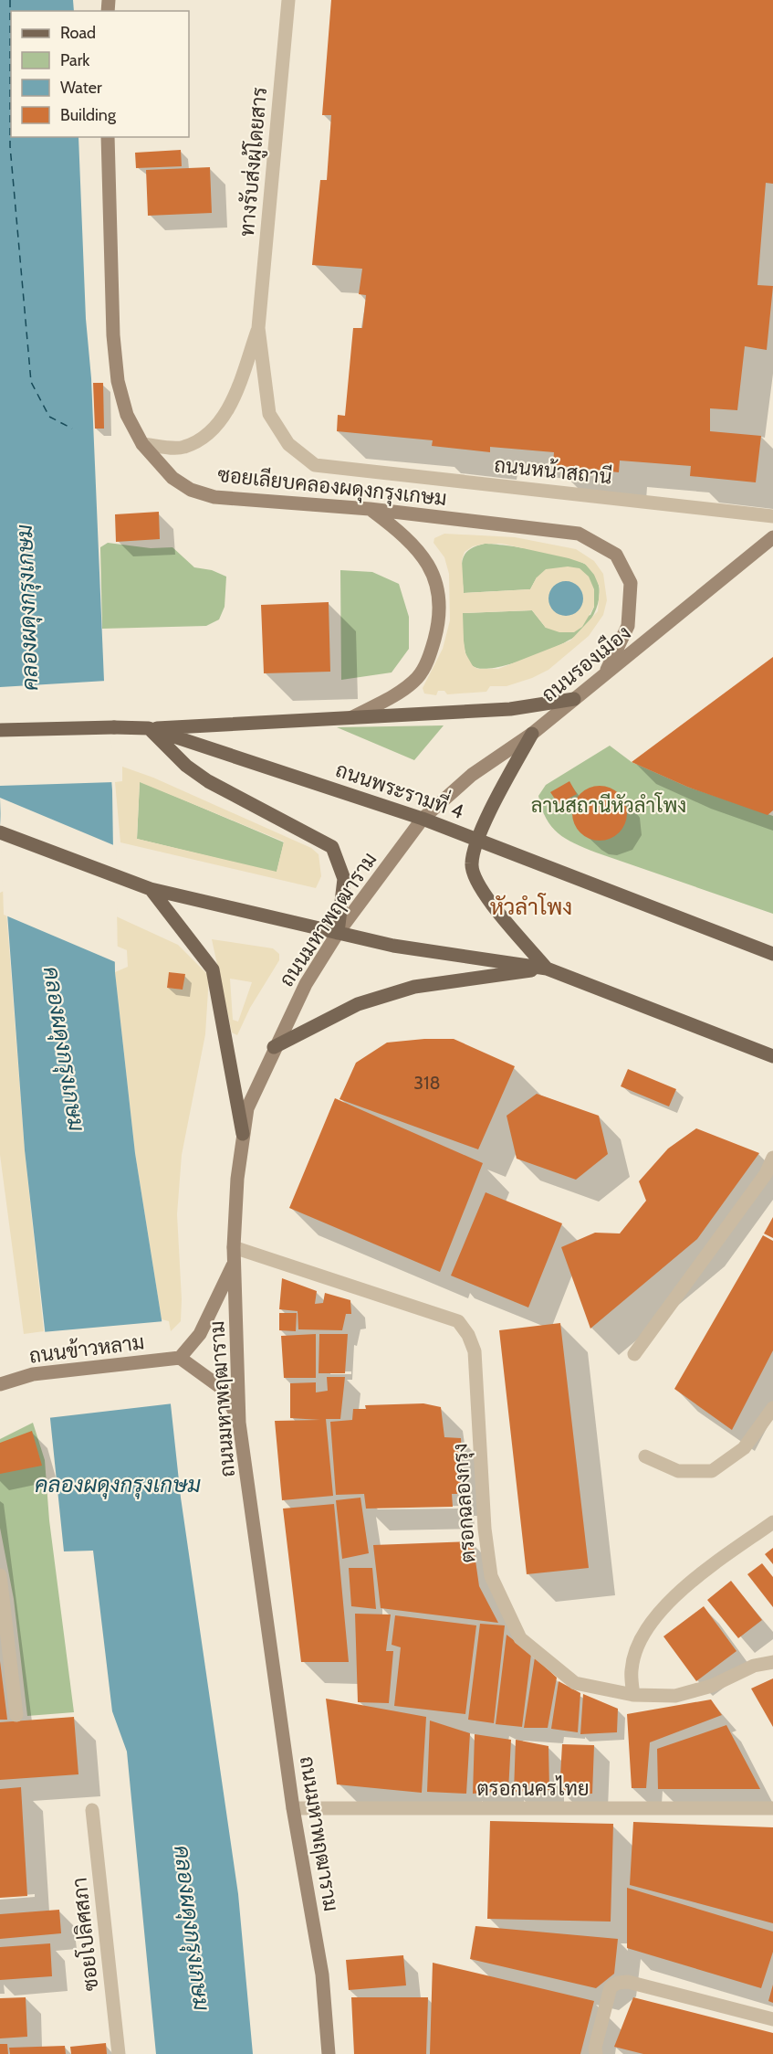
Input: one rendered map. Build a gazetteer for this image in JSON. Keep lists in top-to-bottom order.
{
  "streets": {
    "main road": ["ถนนพระรามที่ 4"],
    "street": [
      "ทางรับส่งผู้โดยสาร",
      "ถนนหน้าสถานี",
      "ซอยเลียบคลองผดุงกรุงเกษม",
      "ถนนรองเมือง",
      "ถนนมหาพฤฒาราม",
      "ถนนข้าวหลาม",
      "ตรอกฉลองกรุง",
      "ตรอกนครไทย",
      "ซอยโปลิศสภา"
    ]
  },
  "crossings": [
    ["ทางรับส่งผู้โดยสาร", "ถนนหน้าสถานี"],
    ["ทางรับส่งผู้โดยสาร", "ซอยเลียบคลองผดุงกรุงเกษม"],
    ["ซอยเลียบคลองผดุงกรุงเกษม", "ถนนรองเมือง"],
    ["ถนนรองเมือง", "ถนนพระรามที่ 4"],
    ["ถนนรองเมือง", "ถนนมหาพฤฒาราม"],
    ["ถนนพระรามที่ 4", "ถนนมหาพฤฒาราม"],
    ["ถนนมหาพฤฒาราม", "ตรอกฉลองกรุง"],
    ["ถนนมหาพฤฒาราม", "ตรอกนครไทย"]
  ],
  "districts": ["หัวลำโพง"],
  "water": ["คลองผดุงกรุงเกษม"],
  "parks": ["ลานสถานีหัวลำโพง"],
  "house_numbers": ["318"],
  "legend": [
    "Road",
    "Park",
    "Water",
    "Building"
  ]
}
